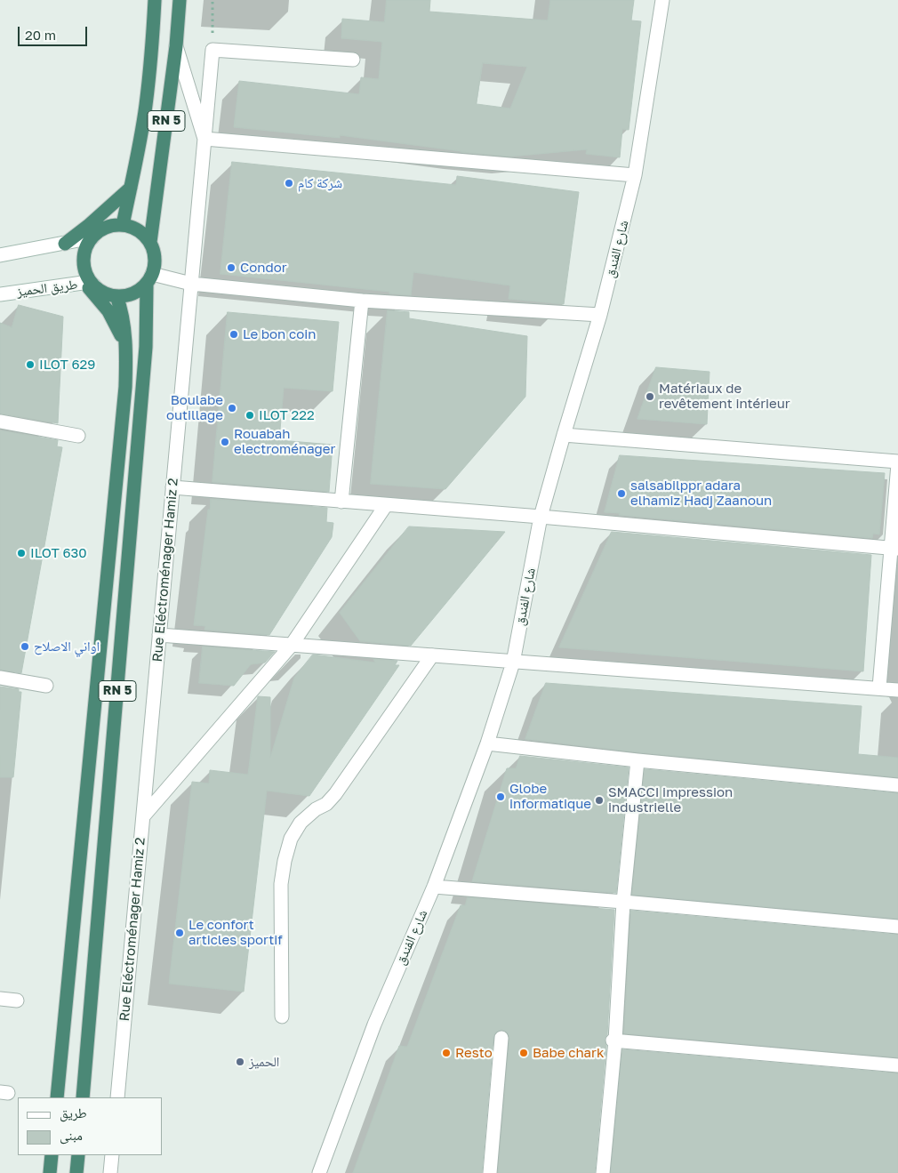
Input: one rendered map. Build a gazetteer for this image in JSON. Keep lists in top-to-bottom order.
{
  "streets": {
    "highway": ["RN 5"],
    "street": ["شارع الفندق", "طريق الحميز", "Rue Eléctroménager Hamiz 2"]
  },
  "crossings": [
    ["RN 5", "طريق الحميز"],
    ["RN 5", "Rue Eléctroménager Hamiz 2"]
  ],
  "places": [
    "شركة كام",
    "Condor",
    "Le bon coin",
    "ILOT 629",
    "Matériaux de revêtement intérieur",
    "Boulabe outillage",
    "ILOT 222",
    "Rouabah electroménager",
    "salsabilppr adara elhamiz Hadj Zaanoun",
    "ILOT 630",
    "اواني الاصلاح",
    "Globe informatique",
    "SMACCI impression industrielle",
    "Le confort articles sportif",
    "Resto",
    "Babe chark",
    "الحميز"
  ],
  "legend": ["طريق", "مبنى"],
  "scale_bar": "20 m"
}
